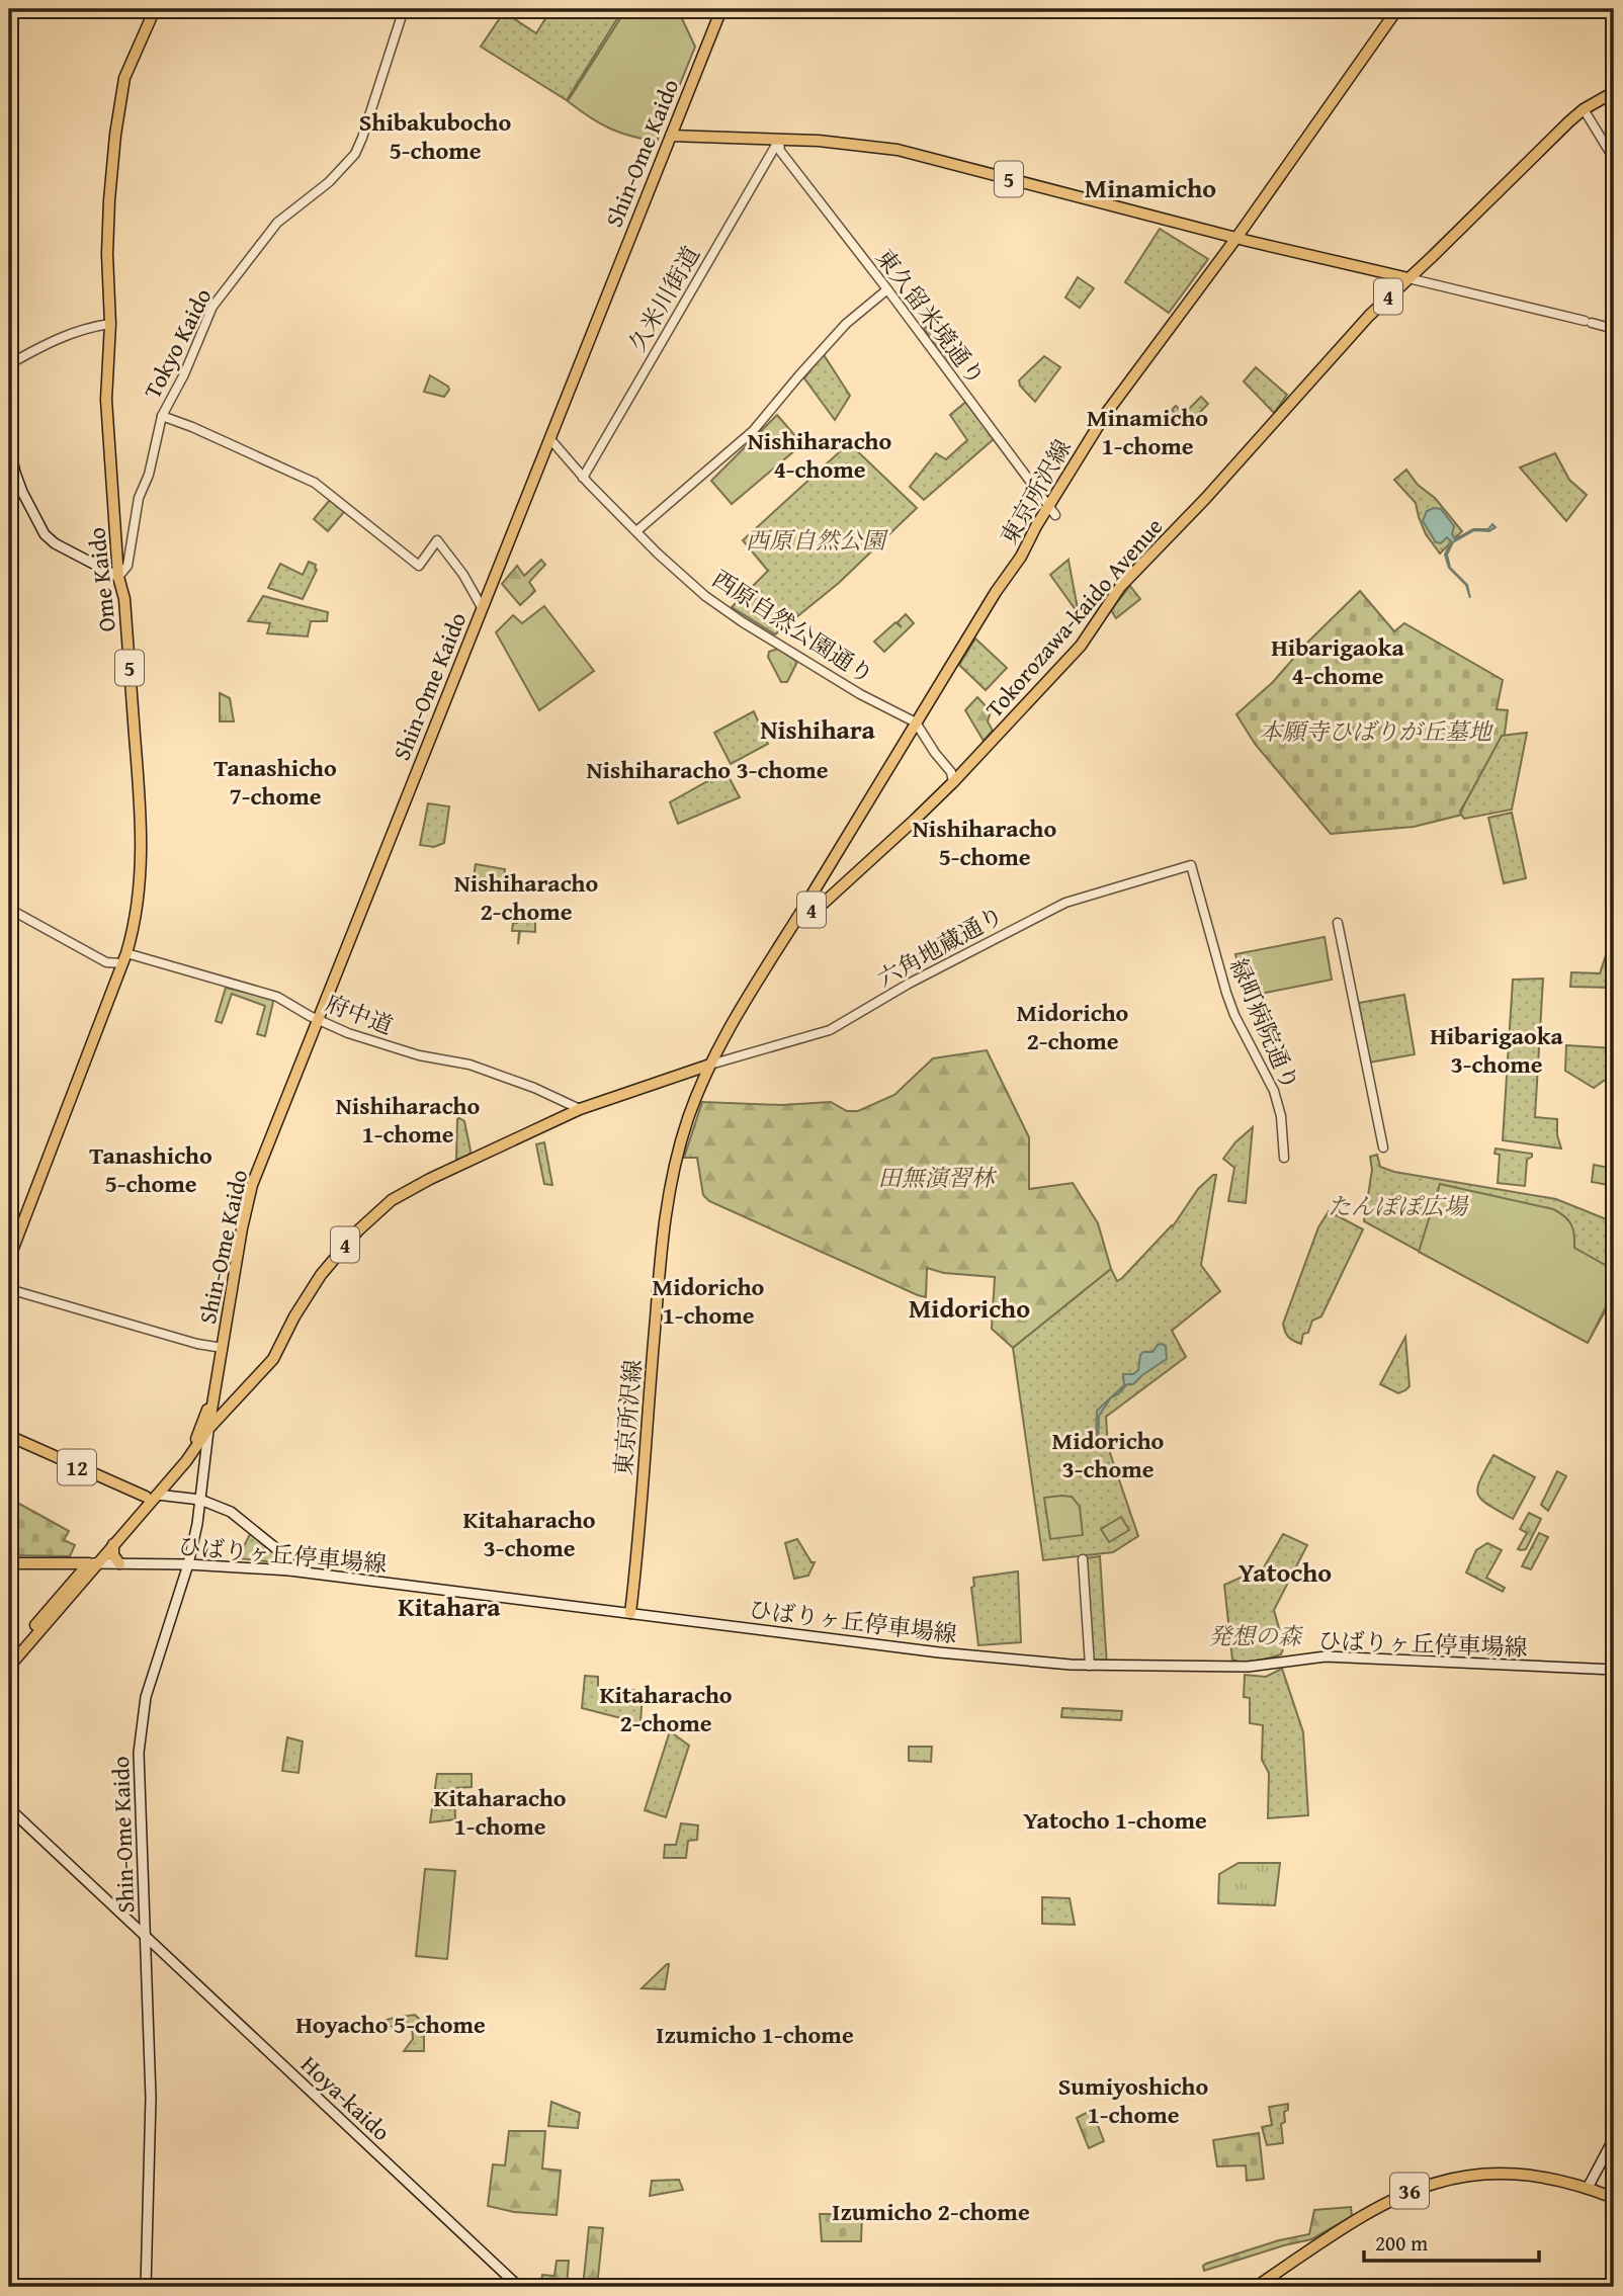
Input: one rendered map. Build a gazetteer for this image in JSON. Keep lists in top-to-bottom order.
{
  "streets": {
    "main road": [
      "Shin-Ome Kaido",
      "5",
      "4",
      "東京所沢線",
      "Ome Kaido",
      "Tokorozawa-kaido Avenue",
      "12",
      "ひばりヶ丘停車場線",
      "Hoya-kaido",
      "36"
    ],
    "street": [
      "久米川街道",
      "東久留米境通り",
      "Tokyo Kaido",
      "西原自然公園通り",
      "六角地蔵通り",
      "府中道",
      "緑町病院通り"
    ]
  },
  "crossings": [
    ["Shin-Ome Kaido", "5"],
    ["Shin-Ome Kaido", "4"],
    ["Shin-Ome Kaido", "西原自然公園通り"],
    ["Shin-Ome Kaido", "府中道"],
    ["Shin-Ome Kaido", "ひばりヶ丘停車場線"],
    ["Shin-Ome Kaido", "Hoya-kaido"],
    ["5", "久米川街道"],
    ["5", "東久留米境通り"],
    ["5", "東京所沢線"],
    ["5", "Tokorozawa-kaido Avenue"],
    ["4", "東京所沢線"],
    ["4", "Tokorozawa-kaido Avenue"],
    ["4", "六角地蔵通り"],
    ["4", "府中道"],
    ["4", "12"],
    ["4", "ひばりヶ丘停車場線"],
    ["久米川街道", "東久留米境通り"],
    ["久米川街道", "西原自然公園通り"],
    ["東久留米境通り", "東京所沢線"],
    ["Tokyo Kaido", "Ome Kaido"],
    ["東京所沢線", "西原自然公園通り"],
    ["東京所沢線", "六角地蔵通り"],
    ["東京所沢線", "ひばりヶ丘停車場線"],
    ["Ome Kaido", "府中道"],
    ["六角地蔵通り", "緑町病院通り"]
  ],
  "districts": [
    "Shibakubocho 5-chome",
    "Minamicho",
    "Minamicho 1-chome",
    "Nishiharacho 4-chome",
    "Hibarigaoka 4-chome",
    "Nishihara",
    "Tanashicho 7-chome",
    "Nishiharacho 3-chome",
    "Nishiharacho 5-chome",
    "Nishiharacho 2-chome",
    "Midoricho 2-chome",
    "Hibarigaoka 3-chome",
    "Nishiharacho 1-chome",
    "Tanashicho 5-chome",
    "Midoricho 1-chome",
    "Midoricho",
    "Midoricho 3-chome",
    "Kitaharacho 3-chome",
    "Yatocho",
    "Kitahara",
    "Kitaharacho 2-chome",
    "Kitaharacho 1-chome",
    "Yatocho 1-chome",
    "Hoyacho 5-chome",
    "Izumicho 1-chome",
    "Sumiyoshicho 1-chome",
    "Izumicho 2-chome"
  ],
  "parks": [
    "西原自然公園",
    "本願寺ひばりが丘墓地",
    "田無演習林",
    "たんぽぽ広場",
    "発想の森"
  ],
  "scale_bar": "200 m"
}
